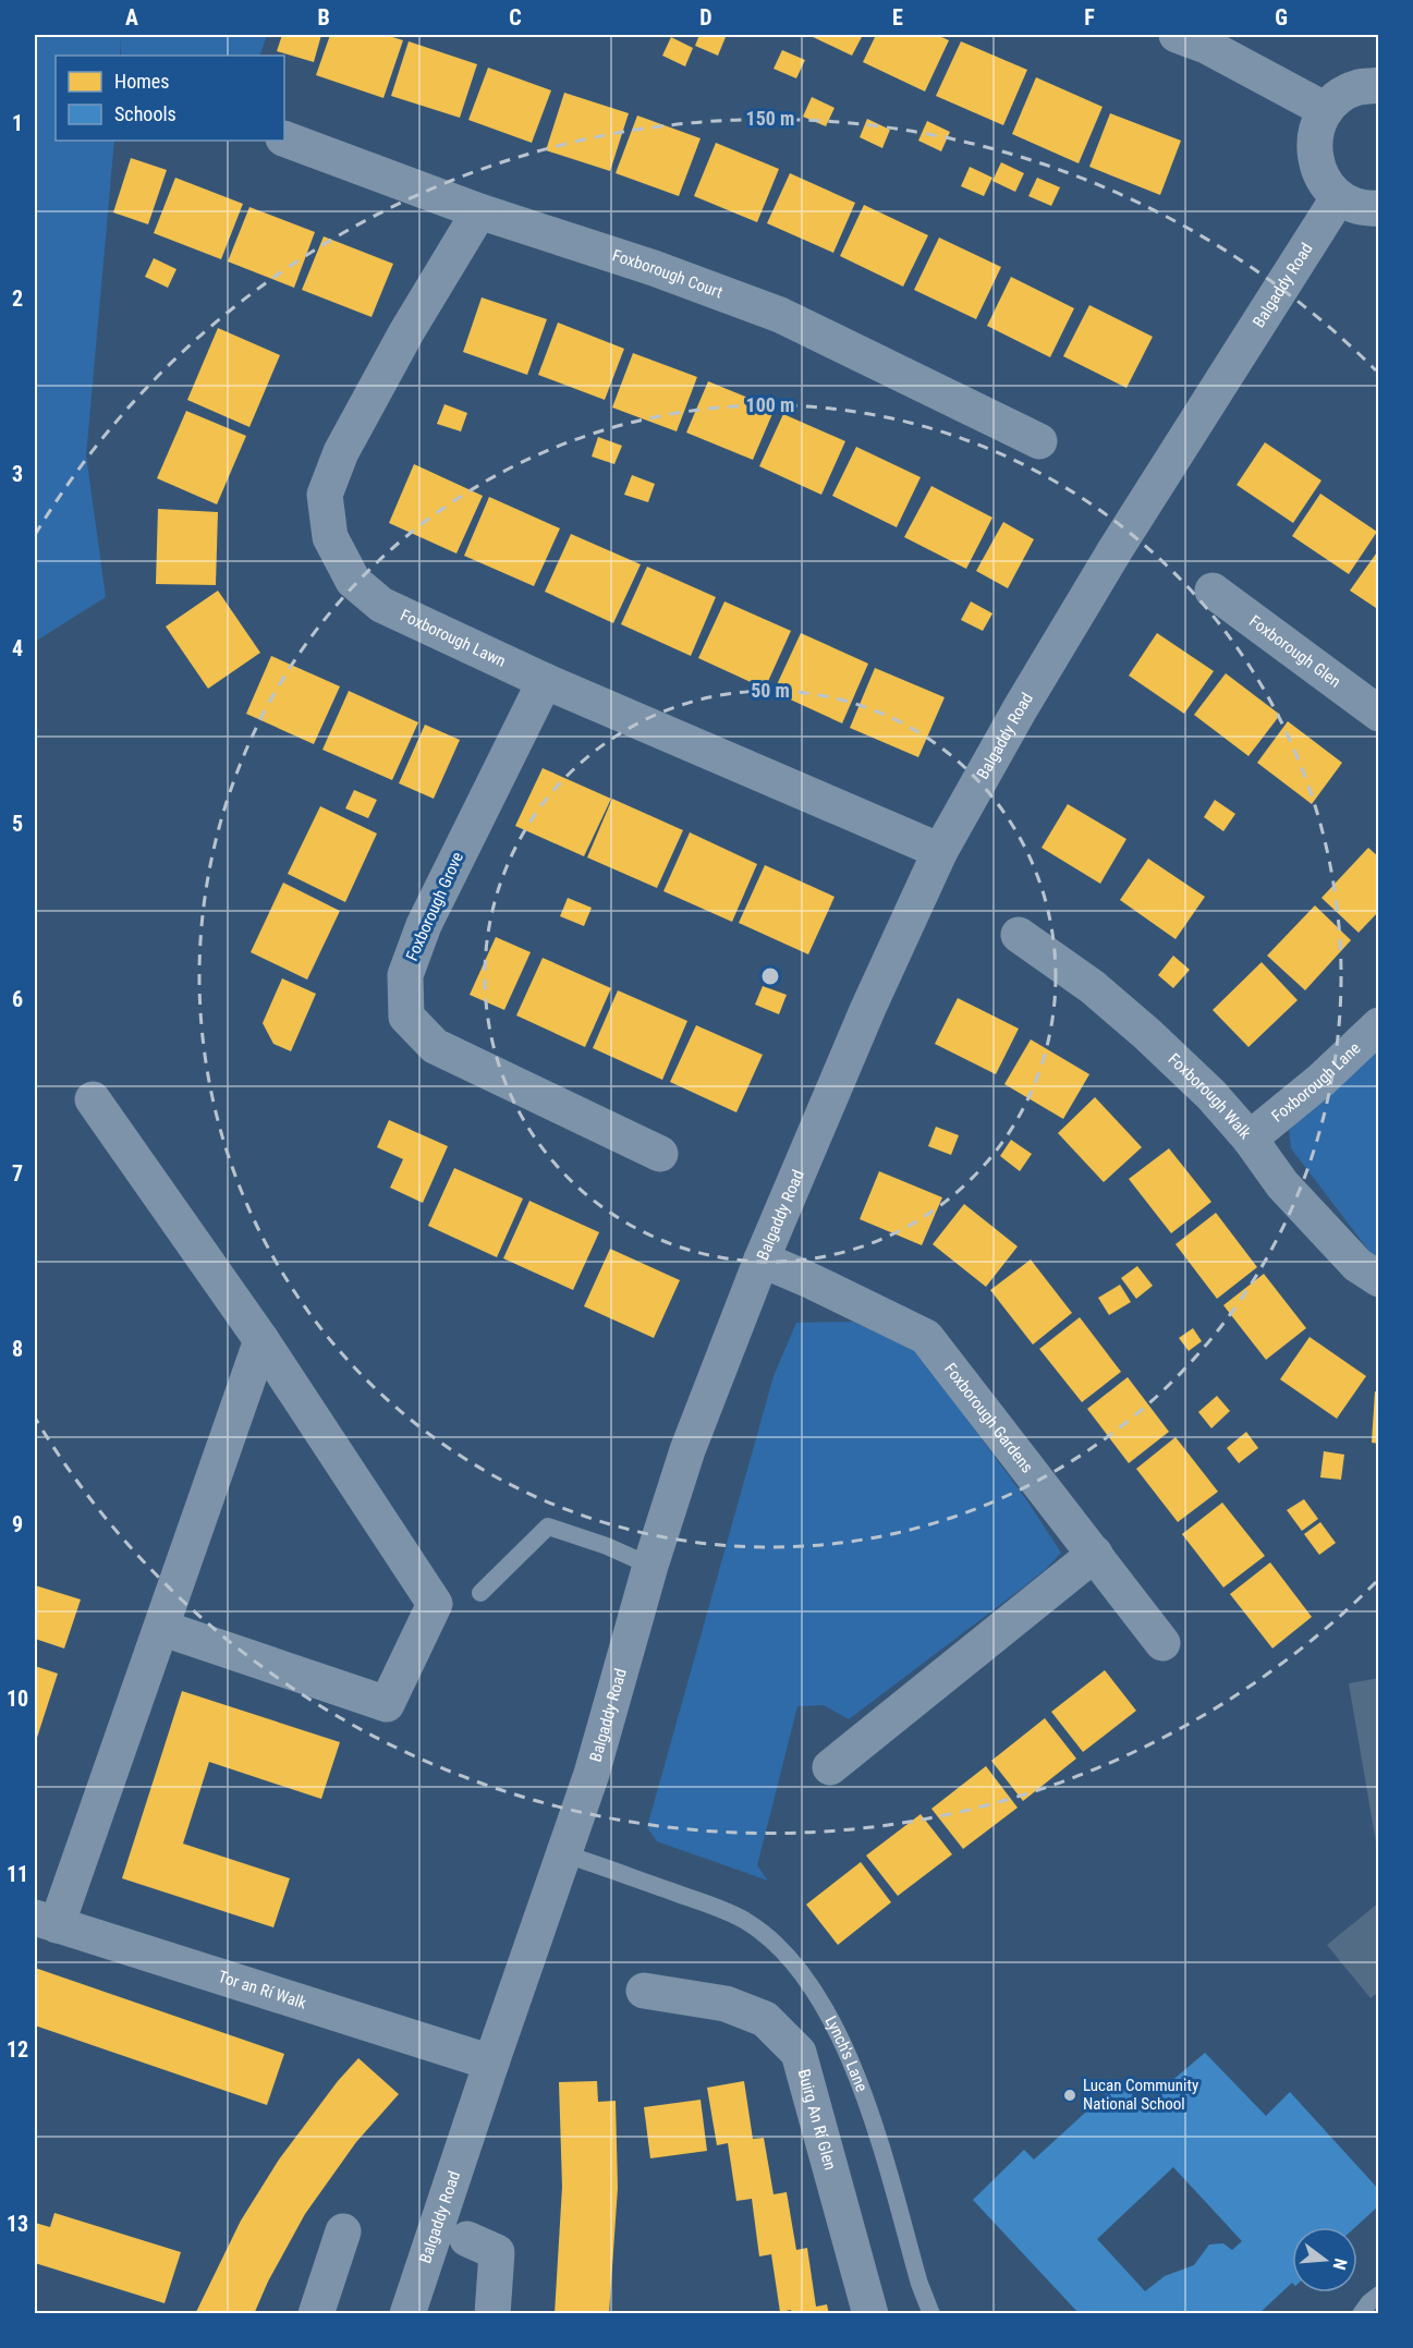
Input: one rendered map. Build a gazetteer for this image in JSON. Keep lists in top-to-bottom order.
{
  "streets": {
    "street": [
      "Foxborough Court",
      "Balgaddy Road",
      "Foxborough Lawn",
      "Foxborough Glen",
      "Foxborough Grove",
      "Foxborough Lane",
      "Foxborough Walk",
      "Foxborough Gardens",
      "Tor an Rí Walk",
      "Buirg An Rí Glen"
    ],
    "lane": ["Lynch's Lane"]
  },
  "crossings": [
    ["Foxborough Court", "Foxborough Lawn"],
    ["Balgaddy Road", "Foxborough Lawn"],
    ["Balgaddy Road", "Foxborough Gardens"],
    ["Balgaddy Road", "Tor an Rí Walk"],
    ["Balgaddy Road", "Lynch's Lane"],
    ["Foxborough Lawn", "Foxborough Grove"],
    ["Foxborough Lane", "Foxborough Walk"]
  ],
  "places": ["Lucan Community National School"],
  "legend": ["Homes", "Schools"],
  "north": "right",
  "grid": {
    "columns": [
      "A",
      "B",
      "C",
      "D",
      "E",
      "F",
      "G"
    ],
    "rows": [
      "1",
      "2",
      "3",
      "4",
      "5",
      "6",
      "7",
      "8",
      "9",
      "10",
      "11",
      "12",
      "13"
    ]
  },
  "rings": ["150 m", "100 m", "50 m"]
}
